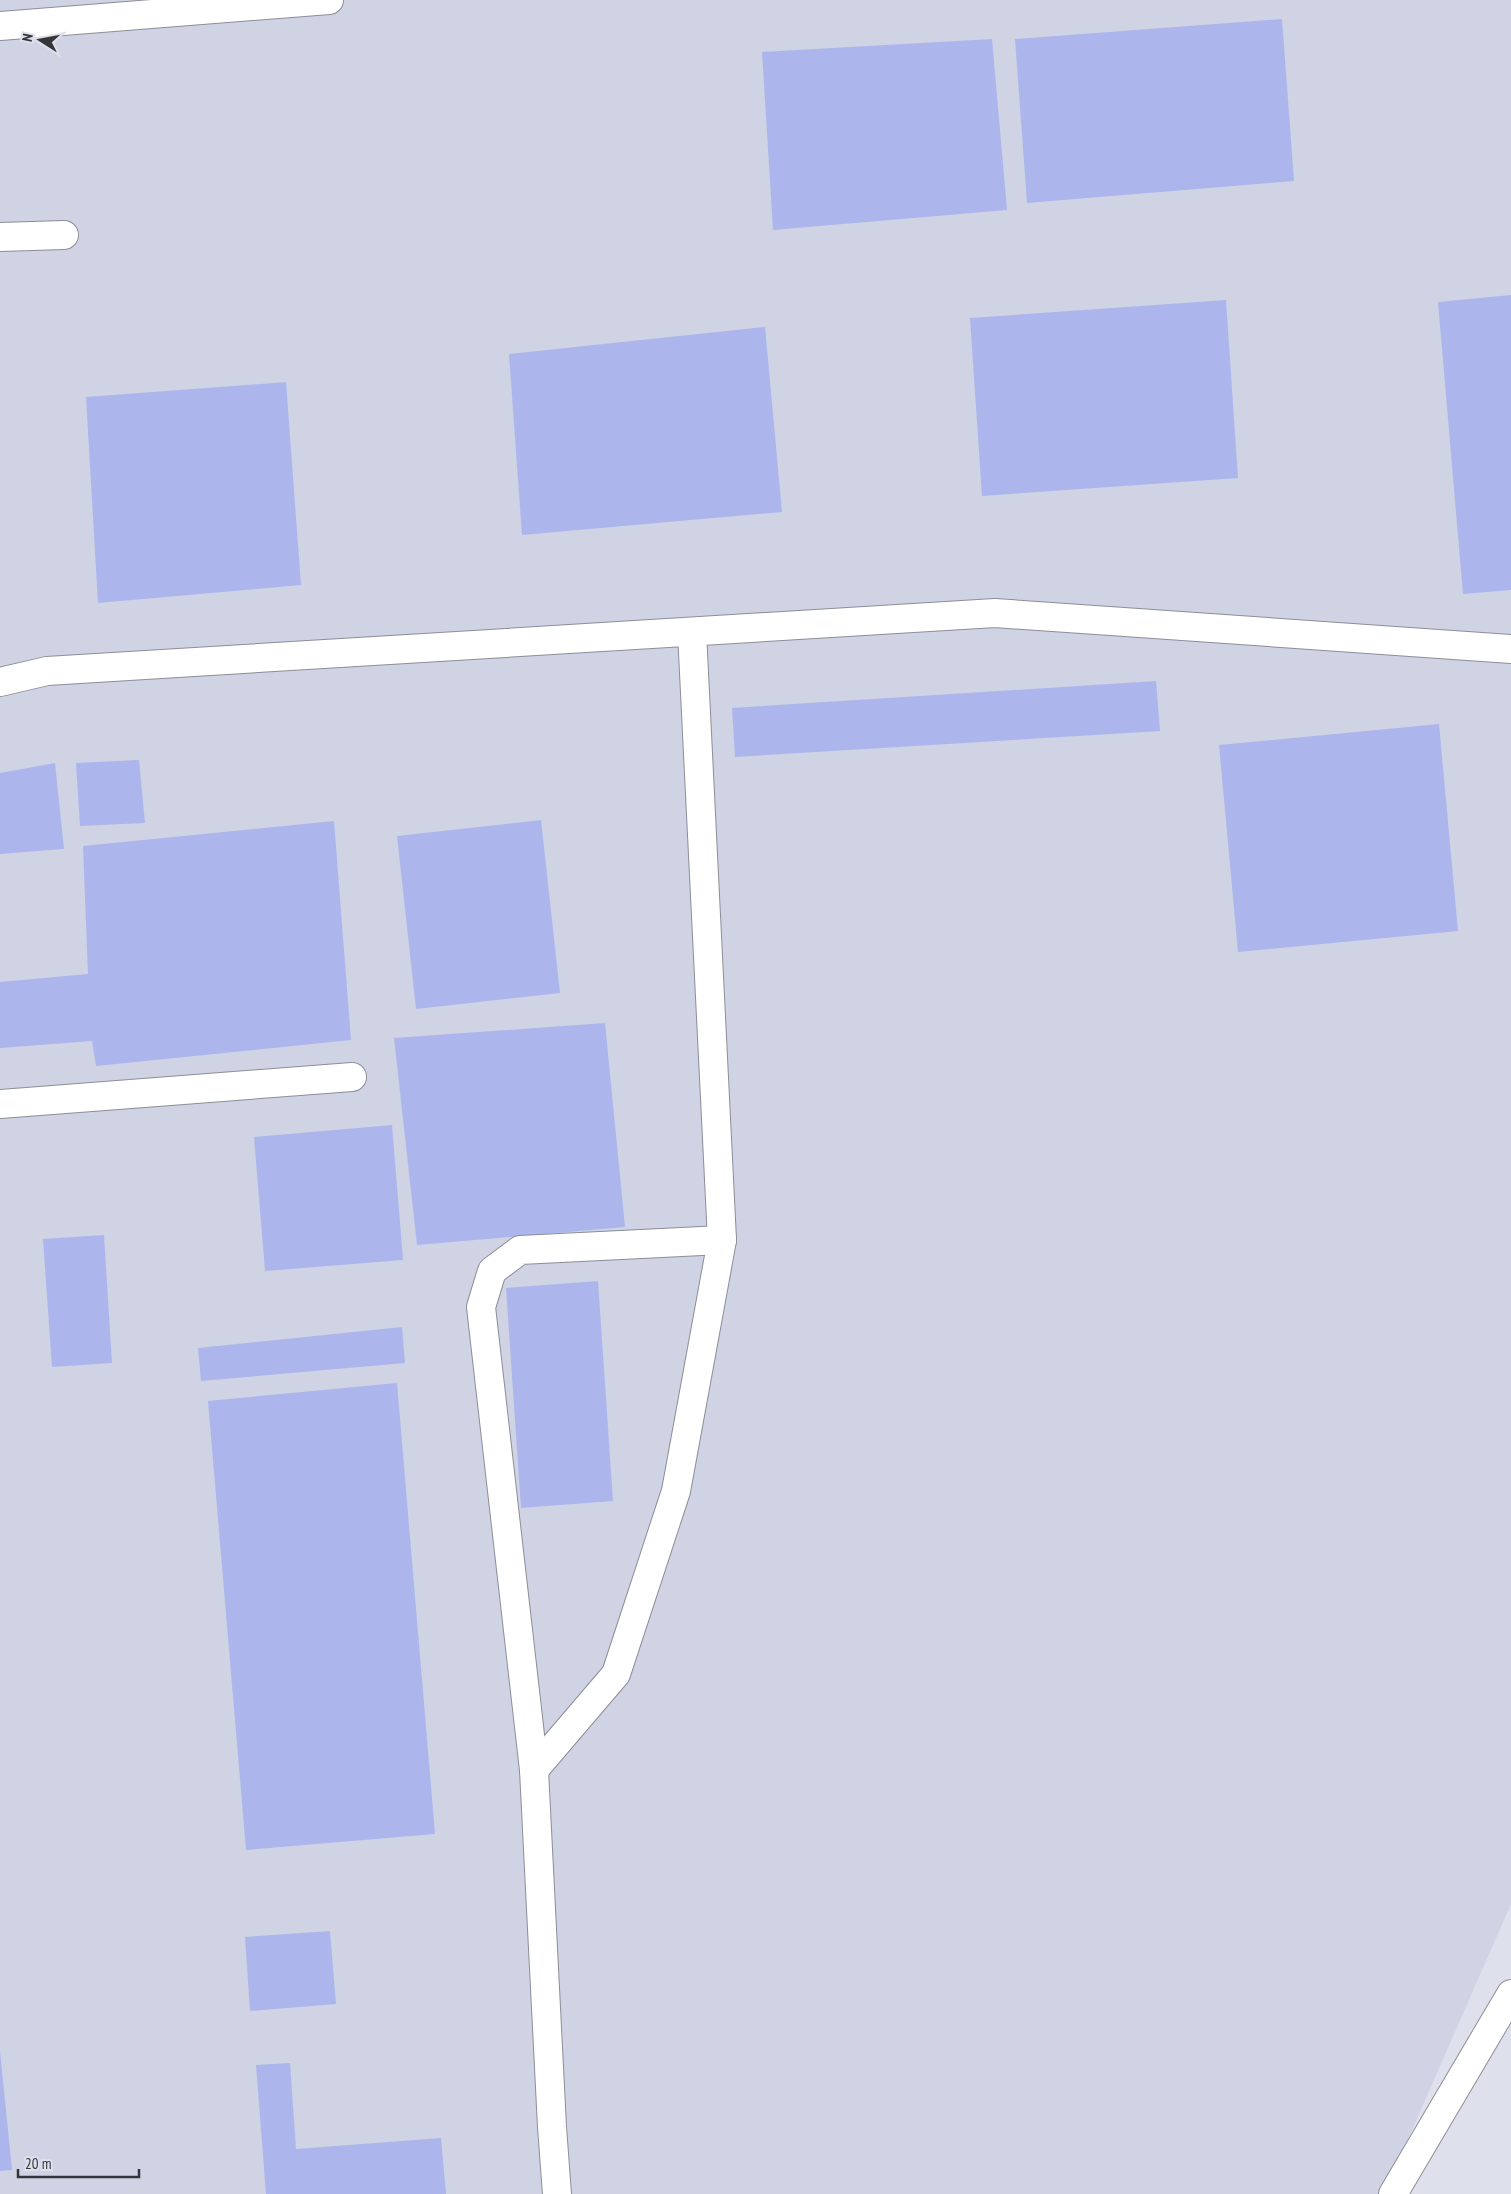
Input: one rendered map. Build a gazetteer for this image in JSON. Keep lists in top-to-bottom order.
{
  "scale_bar": "20 m",
  "north": "left"
}
